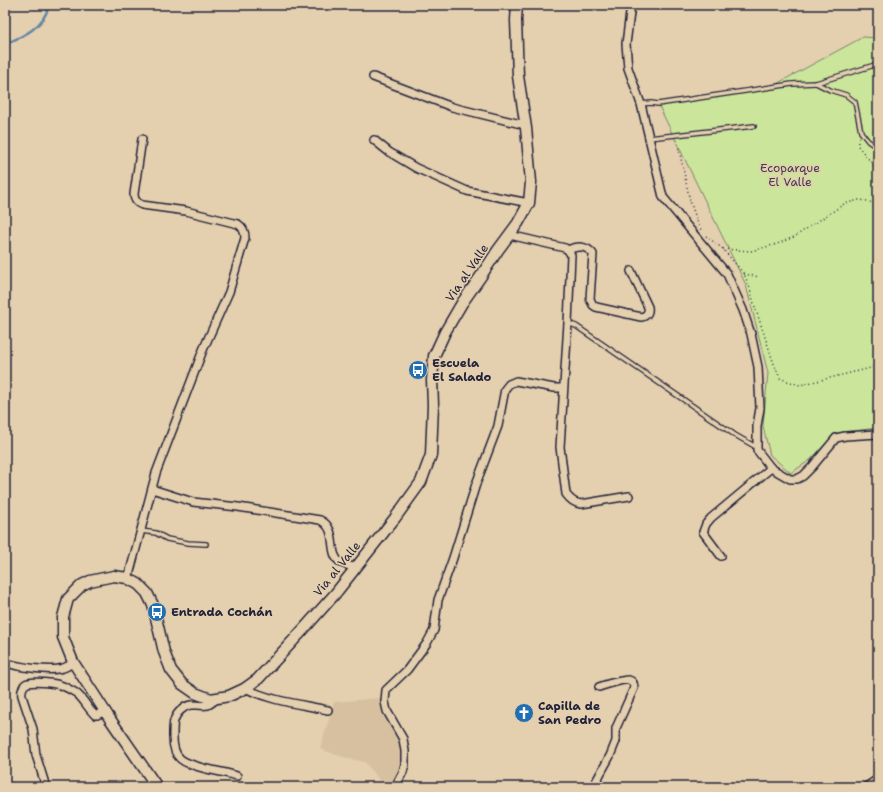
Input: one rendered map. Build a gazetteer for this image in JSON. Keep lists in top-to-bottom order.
{
  "streets": {
    "main road": ["Via al Valle"]
  },
  "parks": ["Ecoparque El Valle"],
  "places": {
    "bus stop": ["Escuela El Salado", "Entrada Cochán"],
    "church": ["Capilla de San Pedro"]
  }
}
